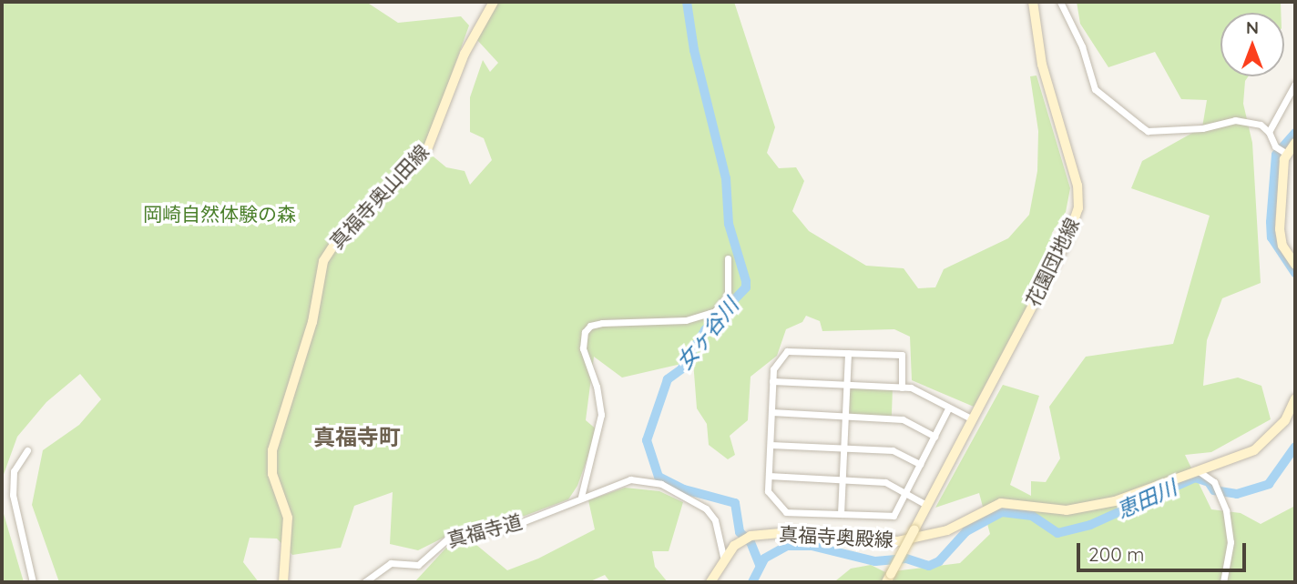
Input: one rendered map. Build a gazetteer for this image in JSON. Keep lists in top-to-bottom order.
{
  "streets": {
    "street": [
      "真福寺奥山田線",
      "花園団地線",
      "真福寺道",
      "真福寺奥殿線"
    ]
  },
  "crossings": [
    ["真福寺道", "真福寺奥殿線"]
  ],
  "districts": ["真福寺町"],
  "water": ["女ヶ谷川", "恵田川"],
  "parks": ["岡崎自然体験の森"],
  "scale_bar": "200 m",
  "north": "top"
}
